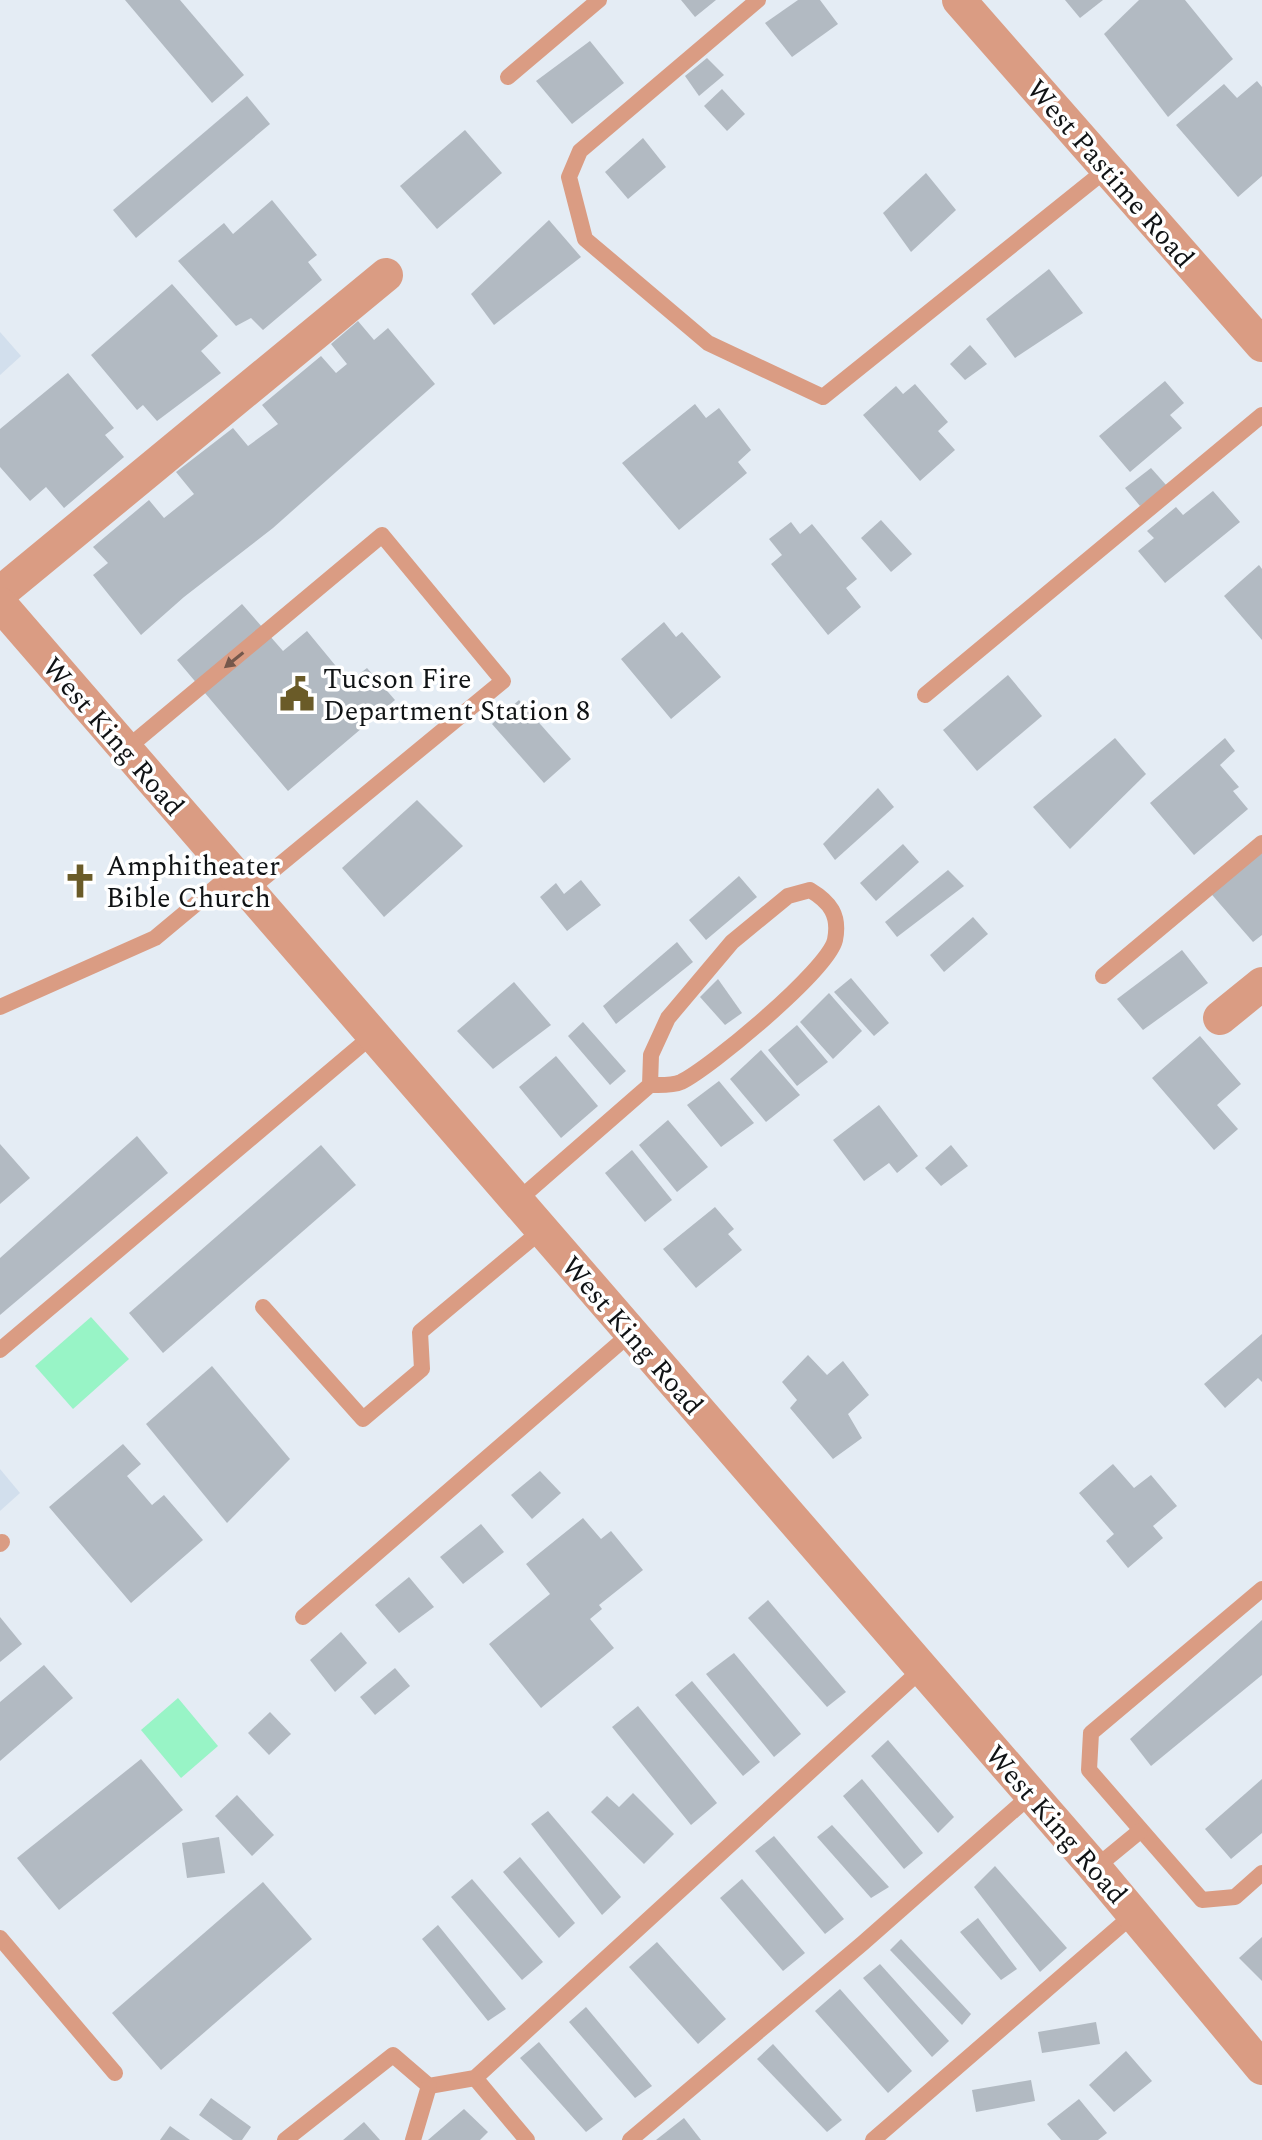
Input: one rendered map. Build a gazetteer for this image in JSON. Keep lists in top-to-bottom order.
{
  "streets": {
    "street": ["West Pastime Road", "West King Road"]
  },
  "places": {
    "public building": ["Tucson Fire Department Station 8"],
    "church": ["Amphitheater Bible Church"]
  }
}
